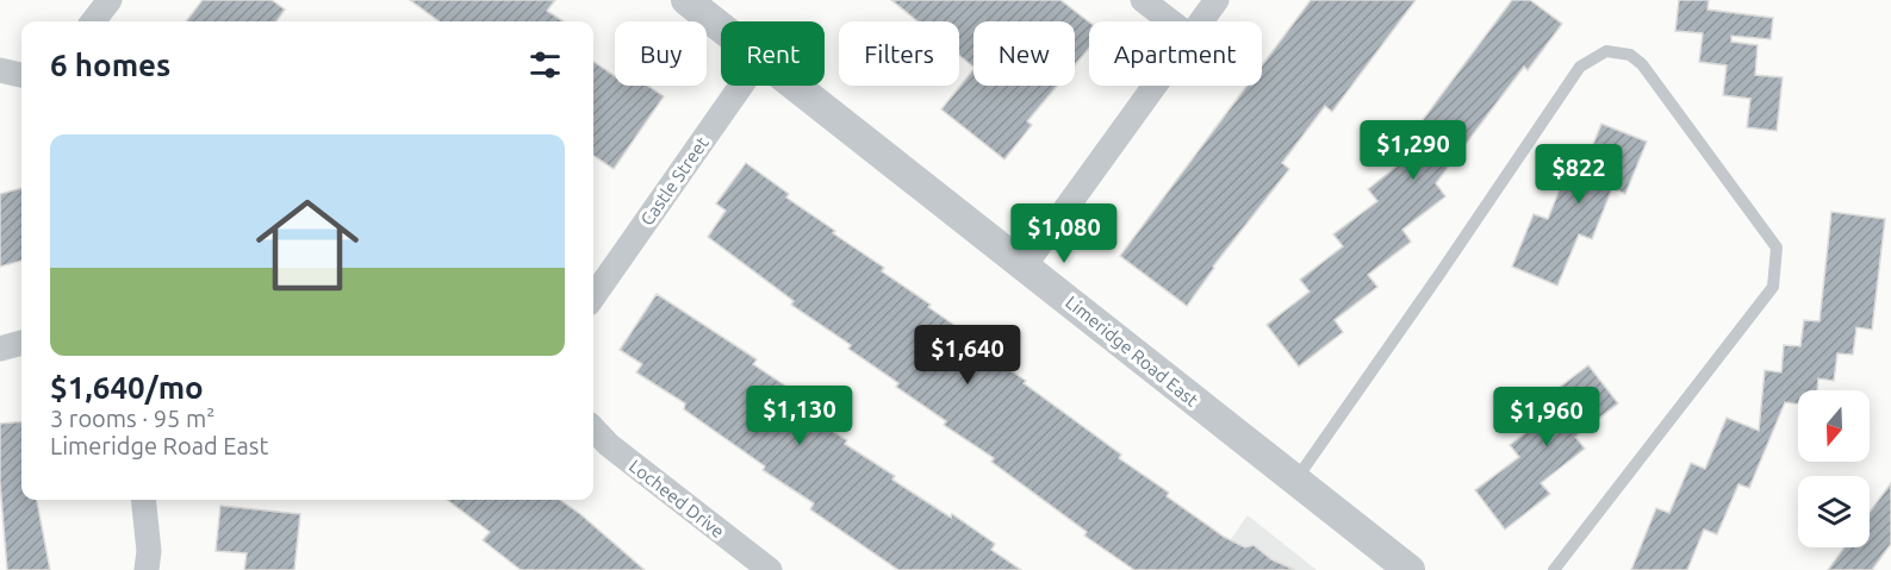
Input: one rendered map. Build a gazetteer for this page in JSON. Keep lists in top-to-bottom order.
{
  "streets": {
    "street": ["Castle Street", "Limeridge Road East", "Locheed Drive"]
  },
  "north": "bottom",
  "page": {
    "chip": [
      "Buy",
      "Rent",
      "Filters",
      "New",
      "Apartment"
    ],
    "heading": "6 homes",
    "list": [
      {
        "name": "$1,640/mo",
        "note": "3 rooms · 95 m² · Limeridge Road East"
      }
    ],
    "price": [
      "$1,290",
      "$822",
      "$1,080",
      "$1,640",
      "$1,130",
      "$1,960"
    ]
  }
}
